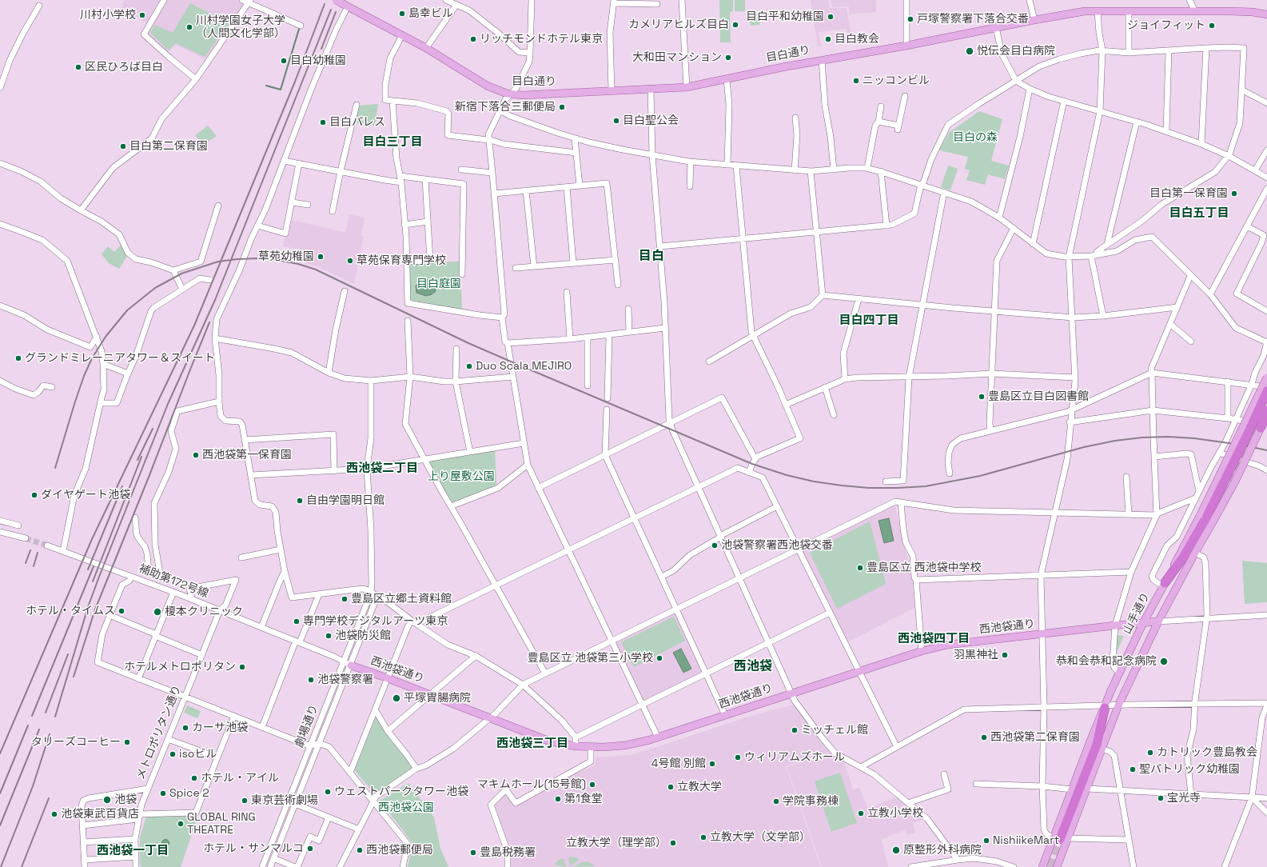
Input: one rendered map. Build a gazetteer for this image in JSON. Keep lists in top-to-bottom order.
{
  "streets": {
    "main road": ["目白通り", "山手通り", "西池袋通り"],
    "street": ["補助第172号線", "劇場通り", "メトロポリタン通り"]
  },
  "crossings": [
    ["補助第172号線", "西池袋通り"],
    ["補助第172号線", "劇場通り"],
    ["補助第172号線", "メトロポリタン通り"],
    ["山手通り", "西池袋通り"],
    ["西池袋通り", "劇場通り"]
  ],
  "districts": [
    "目白三丁目",
    "目白五丁目",
    "目白",
    "目白四丁目",
    "西池袋二丁目",
    "西池袋四丁目",
    "西池袋",
    "西池袋三丁目",
    "西池袋一丁目"
  ],
  "parks": [
    "目白の森",
    "目白庭園",
    "上り屋敷公園",
    "西池袋公園"
  ],
  "places": [
    "島幸ビル",
    "川村小学校",
    "目白平和幼稚園",
    "戸塚警察署下落合交番",
    "カメリアヒルズ目白",
    "ジョイフィット",
    "川村学園女子大学 （人間文化学部）",
    "リッチモンドホテル東京",
    "目白教会",
    "悦伝会目白病院",
    "大和田マンション",
    "目白幼稚園",
    "区民ひろば目白",
    "ニッコンビル",
    "新宿下落合三郵便局",
    "目白聖公会",
    "目白パレス",
    "目白第二保育園",
    "目白第一保育園",
    "草苑幼稚園",
    "草苑保育専門学校",
    "グランドミレーニアタワー＆スイート",
    "Duo Scala MEJIRO",
    "豊島区立目白図書館",
    "西池袋第一保育園",
    "ダイヤゲート池袋",
    "自由学園明日館",
    "池袋警察署西池袋交番",
    "豊島区立 西池袋中学校",
    "豊島区立郷土資料館",
    "ホテル・タイムス",
    "榎本クリニック",
    "専門学校デジタルアーツ東京",
    "池袋防災館",
    "羽黒神社",
    "豊島区立 池袋第三小学校",
    "恭和会恭和記念病院",
    "ホテルメトロポリタン",
    "池袋警察署",
    "平塚胃腸病院",
    "カーサ池袋",
    "ミッチェル館",
    "西池袋第二保育園",
    "タリーズコーヒー",
    "カトリック豊島教会",
    "isoビル",
    "ウィリアムズホール",
    "4号館 別館",
    "聖パトリック幼稚園",
    "ホテル・アイル",
    "マキムホール(15号館)",
    "立教大学",
    "ウェストパークタワー池袋",
    "Spice 2",
    "宝光寺",
    "第1食堂",
    "池袋",
    "東京芸術劇場",
    "学院事務棟",
    "立教小学校",
    "池袋東武百貨店",
    "GLOBAL RING THEATRE",
    "立教大学（文学部）",
    "NishiikeMart",
    "立教大学（理学部）",
    "ホテル・サンマルコ",
    "西池袋郵便局",
    "原整形外科病院",
    "豊島税務署"
  ]
}
